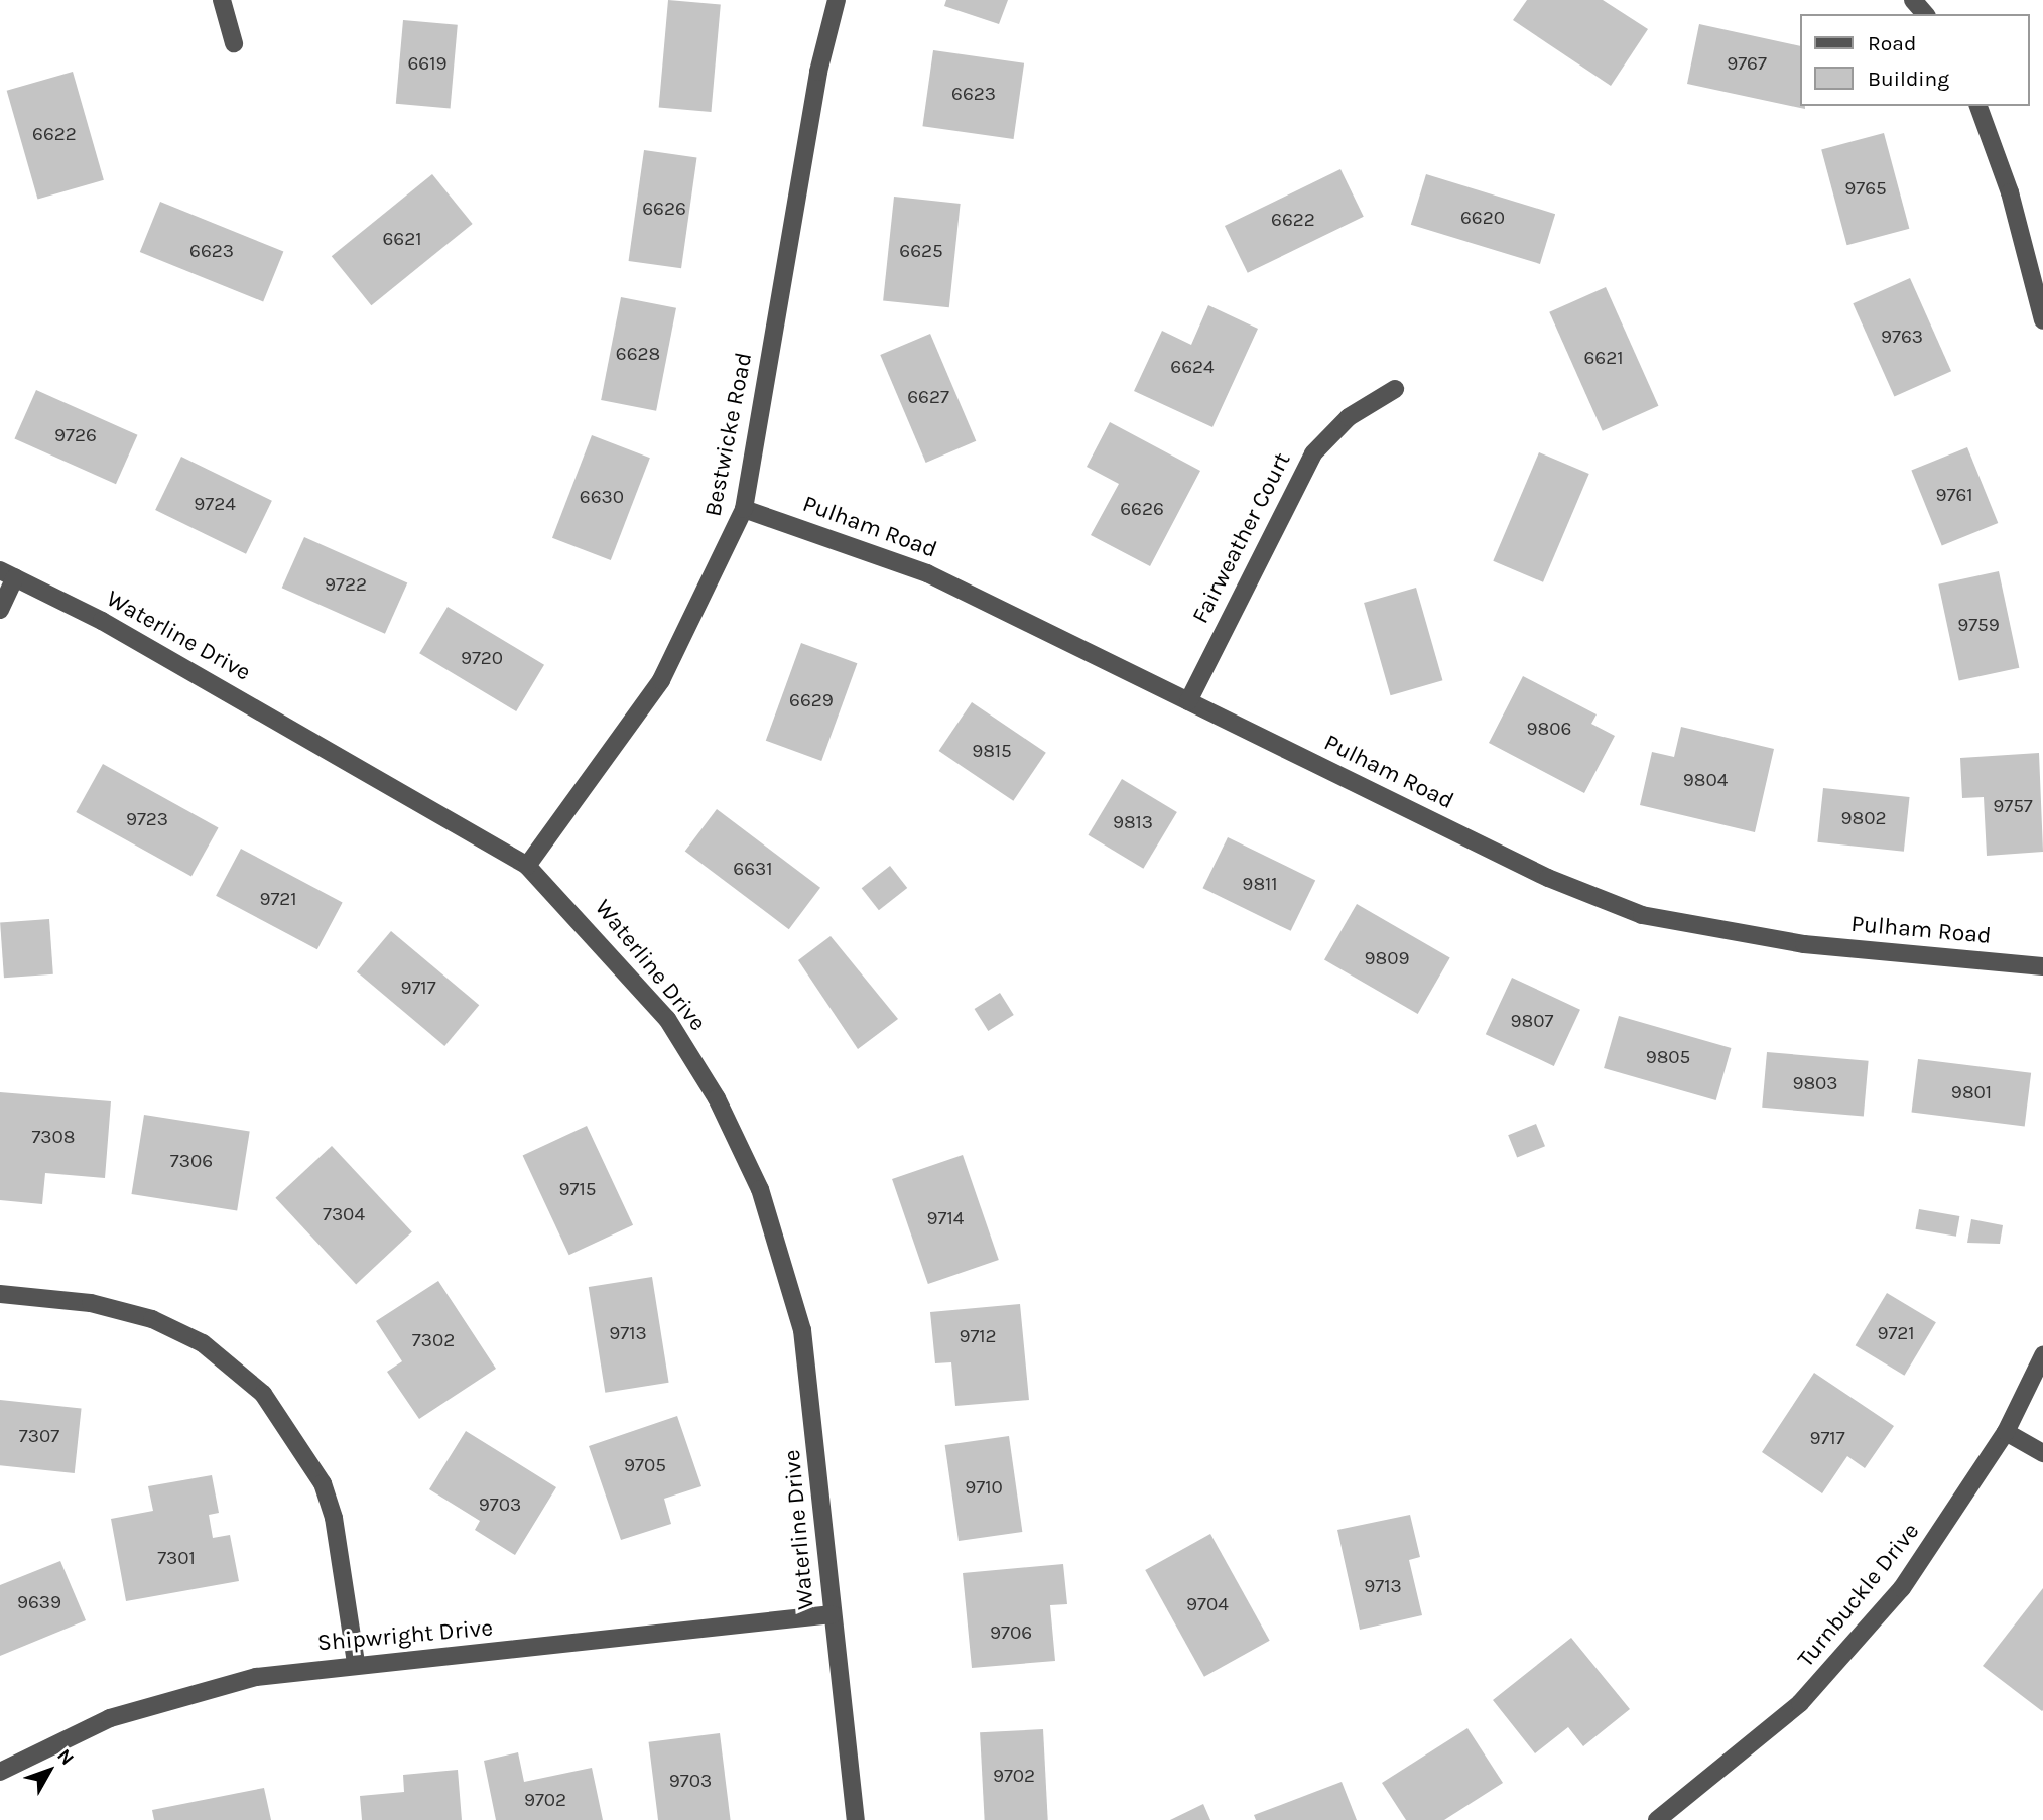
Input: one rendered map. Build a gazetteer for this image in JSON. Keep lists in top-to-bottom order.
{
  "streets": {
    "street": [
      "Bestwicke Road",
      "Pulham Road",
      "Fairweather Court",
      "Waterline Drive",
      "Turnbuckle Drive",
      "Shipwright Drive"
    ]
  },
  "crossings": [
    ["Bestwicke Road", "Pulham Road"],
    ["Bestwicke Road", "Waterline Drive"],
    ["Pulham Road", "Fairweather Court"],
    ["Waterline Drive", "Shipwright Drive"]
  ],
  "house_numbers": [
    "6619",
    "9767",
    "6623",
    "6622",
    "9765",
    "6626",
    "6620",
    "6622",
    "6621",
    "6623",
    "6625",
    "9763",
    "6628",
    "6621",
    "6624",
    "6627",
    "9726",
    "9761",
    "6630",
    "9724",
    "6626",
    "9722",
    "9759",
    "9720",
    "6629",
    "9806",
    "9815",
    "9804",
    "9757",
    "9802",
    "9723",
    "9813",
    "6631",
    "9811",
    "9721",
    "9809",
    "9717",
    "9807",
    "9805",
    "9803",
    "9801",
    "7308",
    "7306",
    "9715",
    "7304",
    "9714",
    "9713",
    "9721",
    "9712",
    "7302",
    "7307",
    "9717",
    "9705",
    "9710",
    "9703",
    "7301",
    "9713",
    "9639",
    "9704",
    "9706",
    "9702",
    "9703",
    "9702"
  ],
  "legend": ["Road", "Building"],
  "north": "top right"
}
